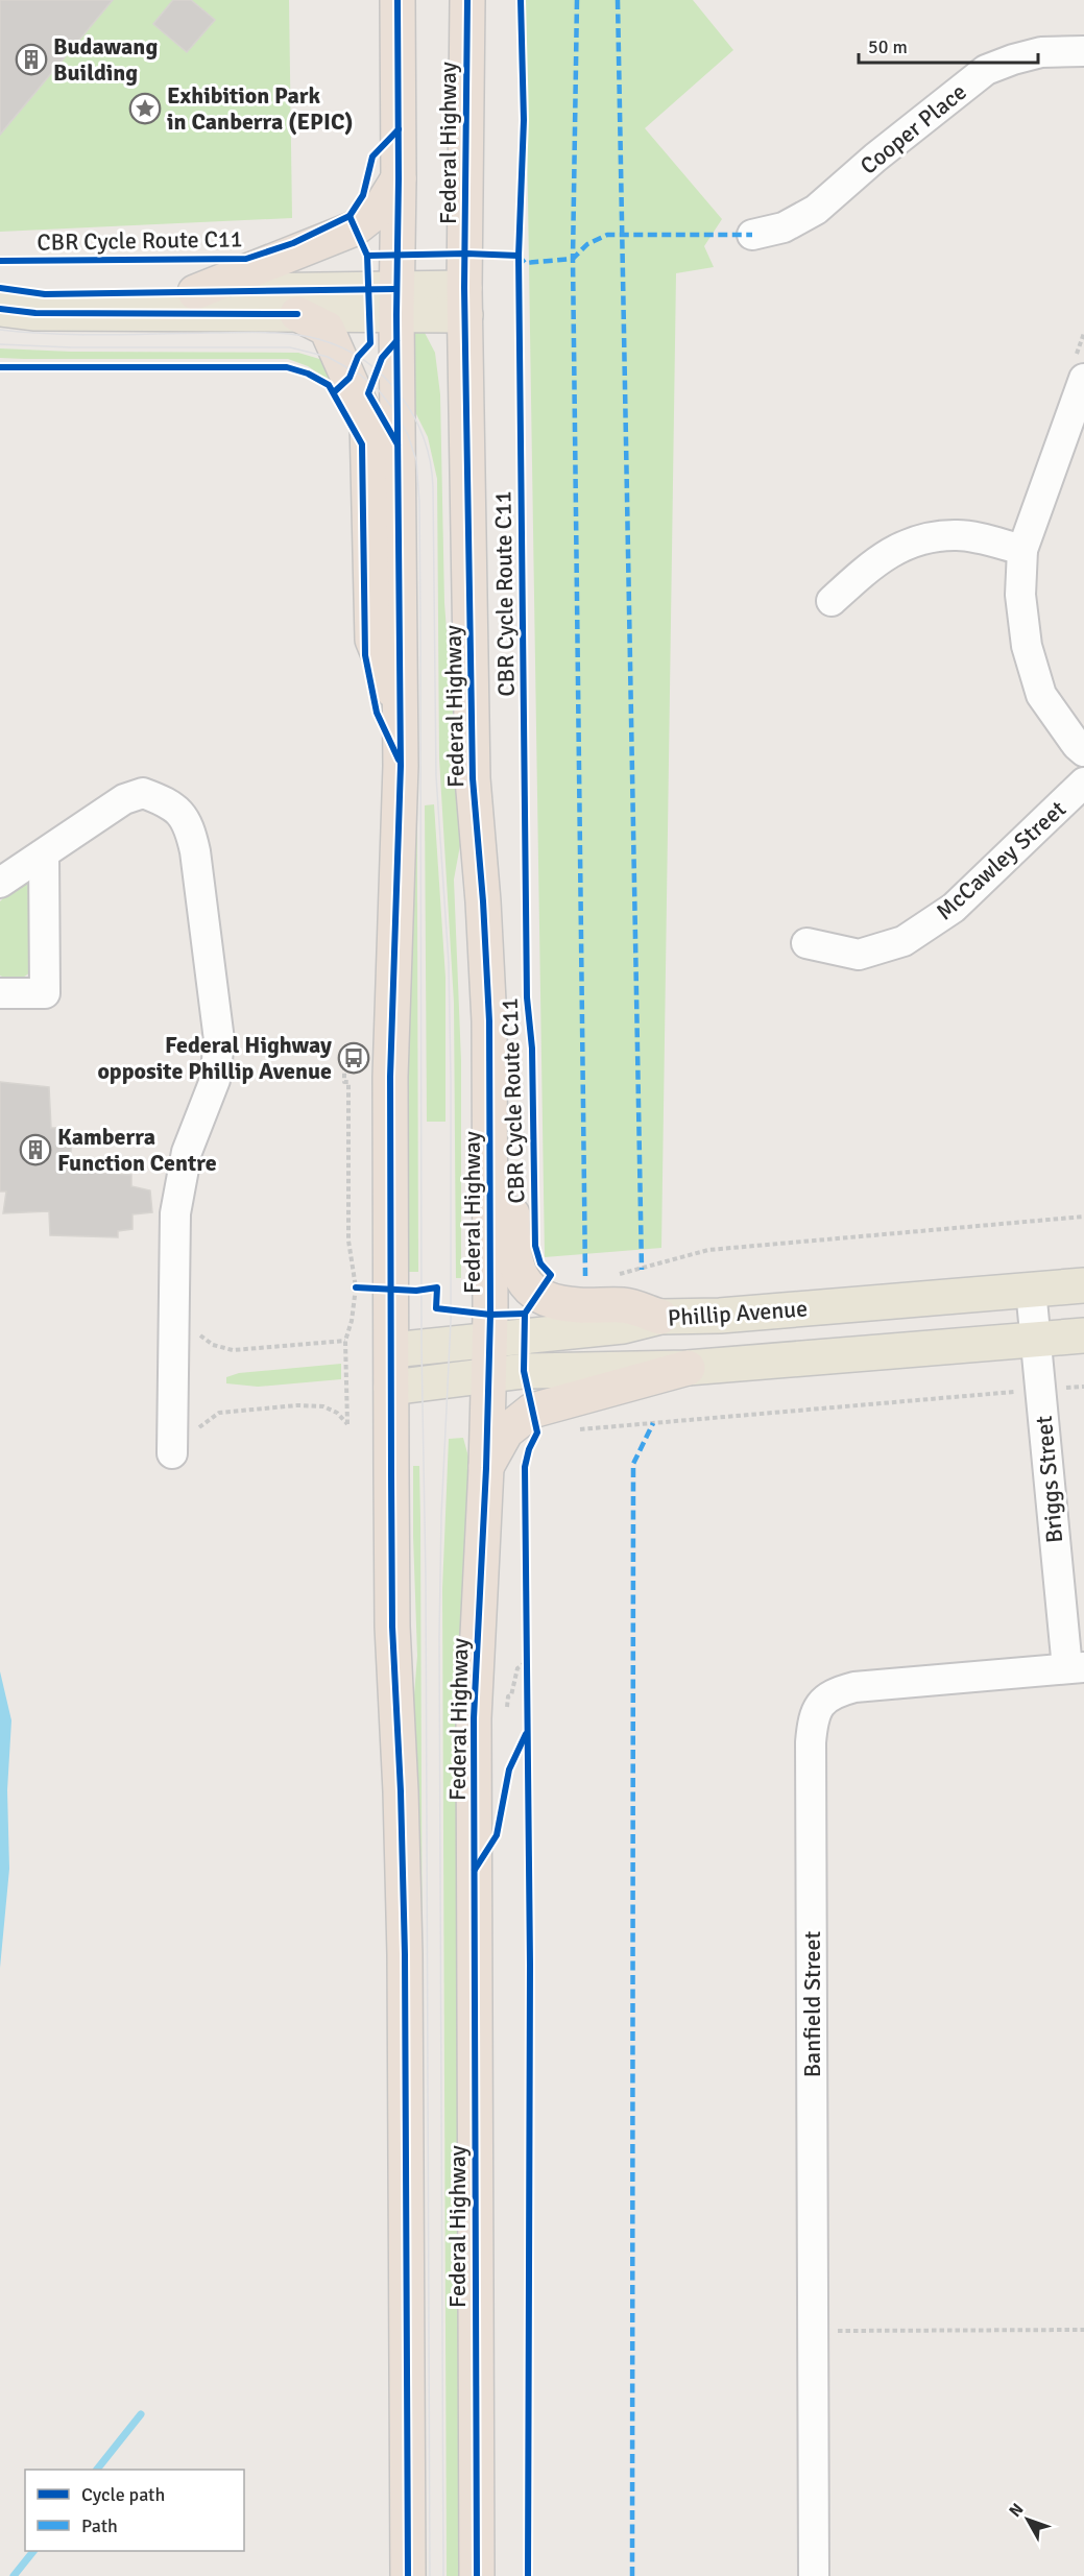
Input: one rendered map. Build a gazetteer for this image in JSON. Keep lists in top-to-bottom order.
{
  "streets": {
    "highway": ["Federal Highway"],
    "main road": ["Phillip Avenue"],
    "street": [
      "Cooper Place",
      "McCawley Street",
      "Briggs Street",
      "Banfield Street"
    ],
    "cycle path": ["CBR Cycle Route C11"]
  },
  "crossings": [
    ["Federal Highway", "Phillip Avenue"],
    ["Phillip Avenue", "Briggs Street"],
    ["Briggs Street", "Banfield Street"]
  ],
  "places": {
    "building": ["Budawang Building", "Kamberra Function Centre"],
    "place": ["Exhibition Park in Canberra (EPIC)"],
    "bus stop": ["Federal Highway opposite Phillip Avenue"]
  },
  "legend": ["Cycle path", "Path"],
  "scale_bar": "50 m",
  "north": "top left"
}
